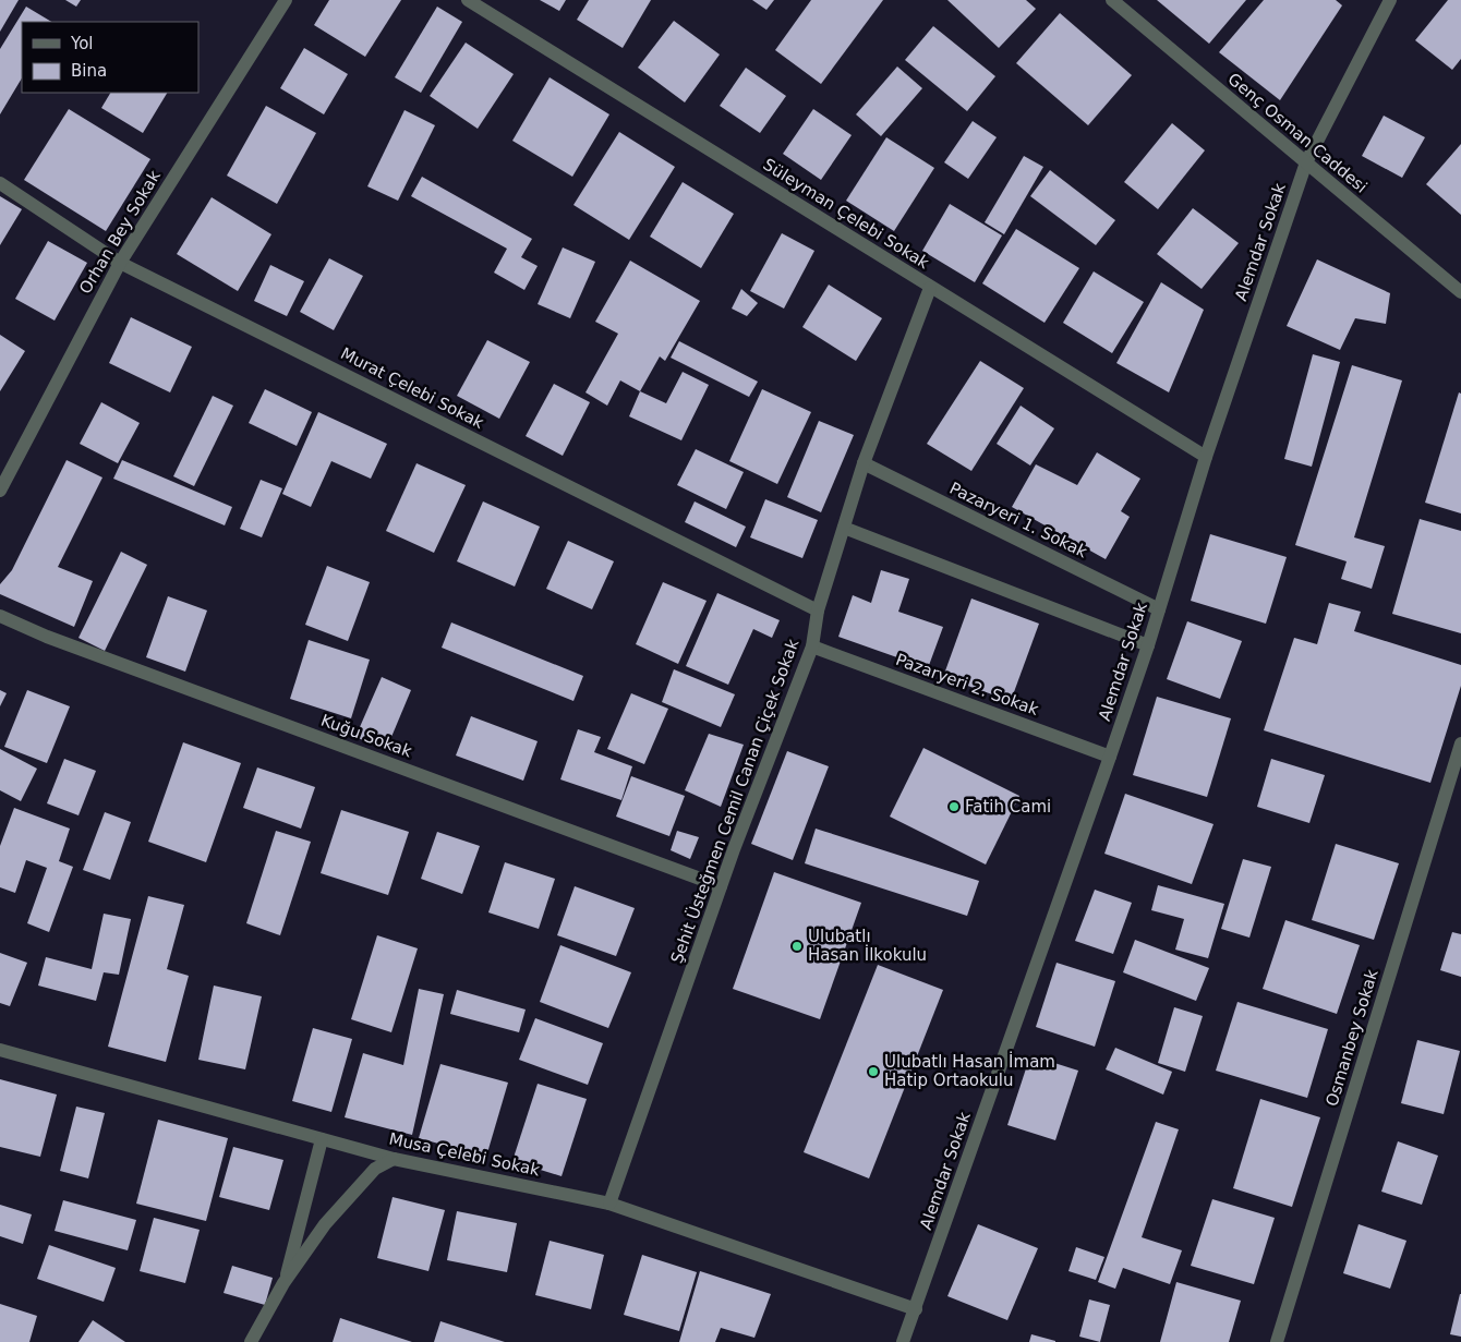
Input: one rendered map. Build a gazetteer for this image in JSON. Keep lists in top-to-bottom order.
{
  "streets": {
    "street": [
      "Genç Osman Caddesi",
      "Süleyman Çelebi Sokak",
      "Orhan Bey Sokak",
      "Alemdar Sokak",
      "Murat Çelebi Sokak",
      "Pazaryeri 1. Sokak",
      "Pazaryeri 2. Sokak",
      "Kuğu Sokak",
      "Şehit Üsteğmen Cemil Canan Çiçek Sokak",
      "Osmanbey Sokak",
      "Musa Çelebi Sokak"
    ]
  },
  "crossings": [
    ["Genç Osman Caddesi", "Alemdar Sokak"],
    ["Süleyman Çelebi Sokak", "Alemdar Sokak"],
    ["Süleyman Çelebi Sokak", "Şehit Üsteğmen Cemil Canan Çiçek Sokak"],
    ["Orhan Bey Sokak", "Murat Çelebi Sokak"],
    ["Alemdar Sokak", "Pazaryeri 1. Sokak"],
    ["Alemdar Sokak", "Pazaryeri 2. Sokak"],
    ["Alemdar Sokak", "Musa Çelebi Sokak"],
    ["Murat Çelebi Sokak", "Şehit Üsteğmen Cemil Canan Çiçek Sokak"],
    ["Pazaryeri 1. Sokak", "Şehit Üsteğmen Cemil Canan Çiçek Sokak"],
    ["Pazaryeri 2. Sokak", "Şehit Üsteğmen Cemil Canan Çiçek Sokak"],
    ["Kuğu Sokak", "Şehit Üsteğmen Cemil Canan Çiçek Sokak"],
    ["Şehit Üsteğmen Cemil Canan Çiçek Sokak", "Musa Çelebi Sokak"]
  ],
  "places": ["Fatih Cami", "Ulubatlı Hasan İlkokulu", "Ulubatlı Hasan İmam Hatip Ortaokulu"],
  "legend": ["Yol", "Bina"]
}
